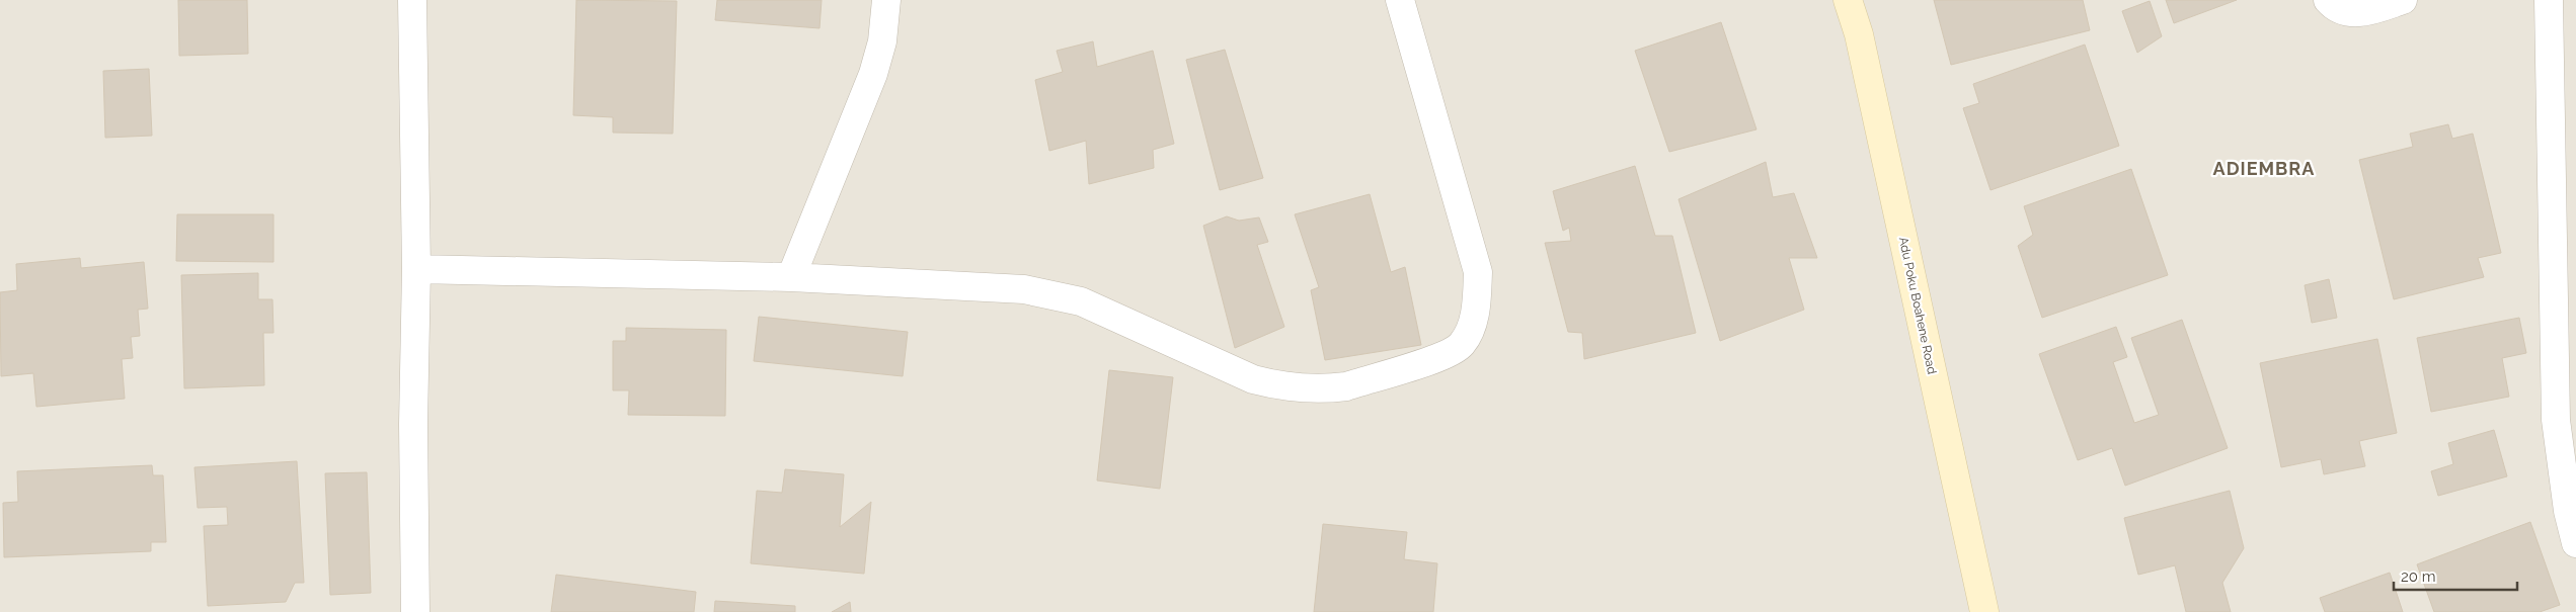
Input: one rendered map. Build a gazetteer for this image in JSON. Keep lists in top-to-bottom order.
{
  "streets": {
    "street": ["Adu Poku Boahene Road"]
  },
  "districts": ["ADIEMBRA"],
  "scale_bar": "20 m"
}
